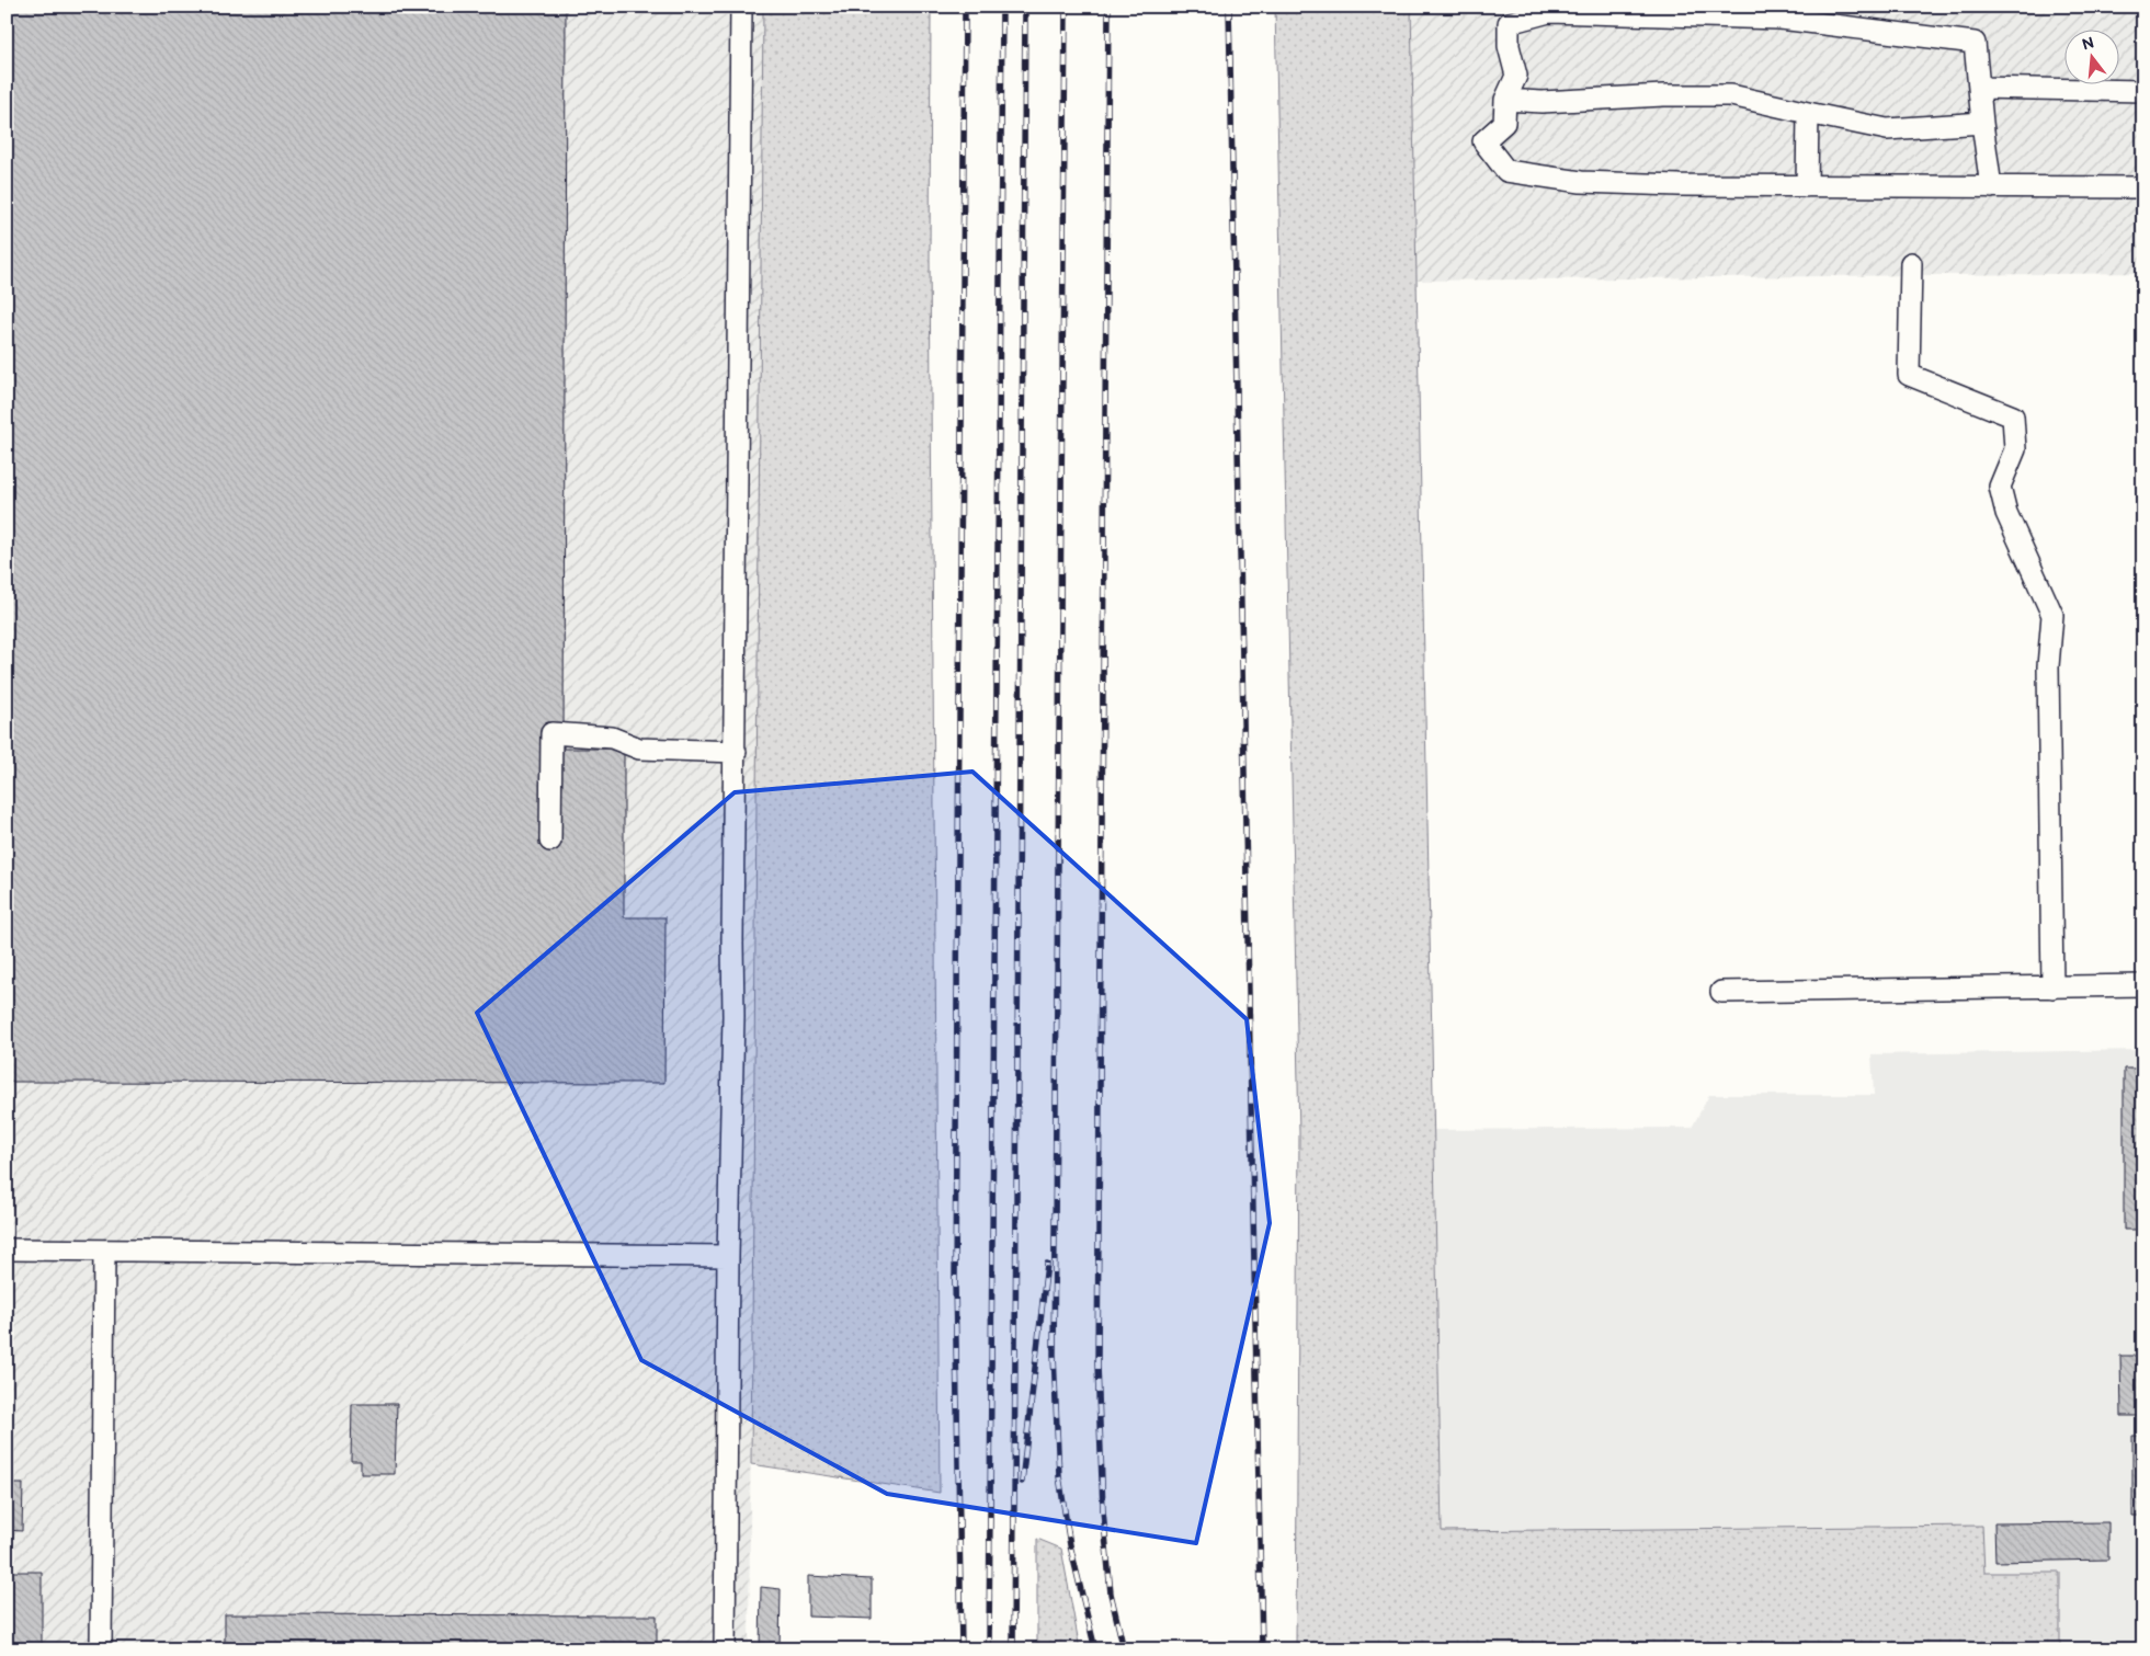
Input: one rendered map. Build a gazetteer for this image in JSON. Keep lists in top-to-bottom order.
{
  "north": "top"
}
